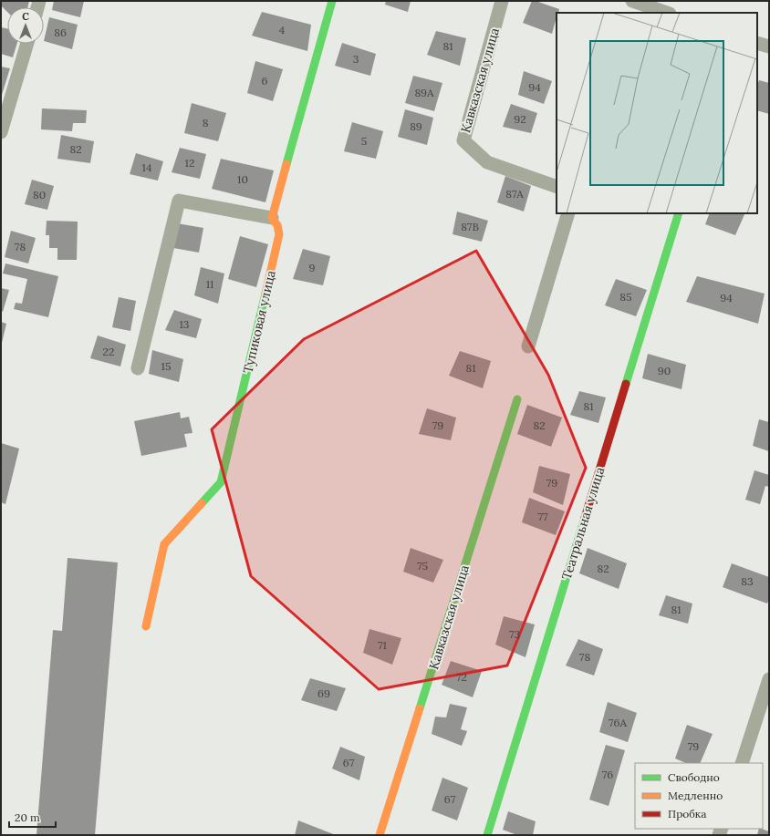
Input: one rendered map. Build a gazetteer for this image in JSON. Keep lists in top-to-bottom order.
{
  "streets": {
    "street": ["Кавказская улица", "Тупиковая улица", "Театральная улица"]
  },
  "house_numbers": [
    "4",
    "86",
    "81",
    "3",
    "6",
    "94",
    "89А",
    "92",
    "8",
    "89",
    "5",
    "82",
    "12",
    "14",
    "10",
    "87А",
    "80",
    "87В",
    "78",
    "9",
    "11",
    "85",
    "94",
    "13",
    "22",
    "15",
    "81",
    "90",
    "81",
    "79",
    "82",
    "79",
    "77",
    "75",
    "82",
    "83",
    "81",
    "73",
    "71",
    "78",
    "72",
    "69",
    "76А",
    "79",
    "67",
    "76",
    "67"
  ],
  "legend": ["Свободно", "Медленно", "Пробка"],
  "scale_bar": "20 m",
  "north": "top"
}
